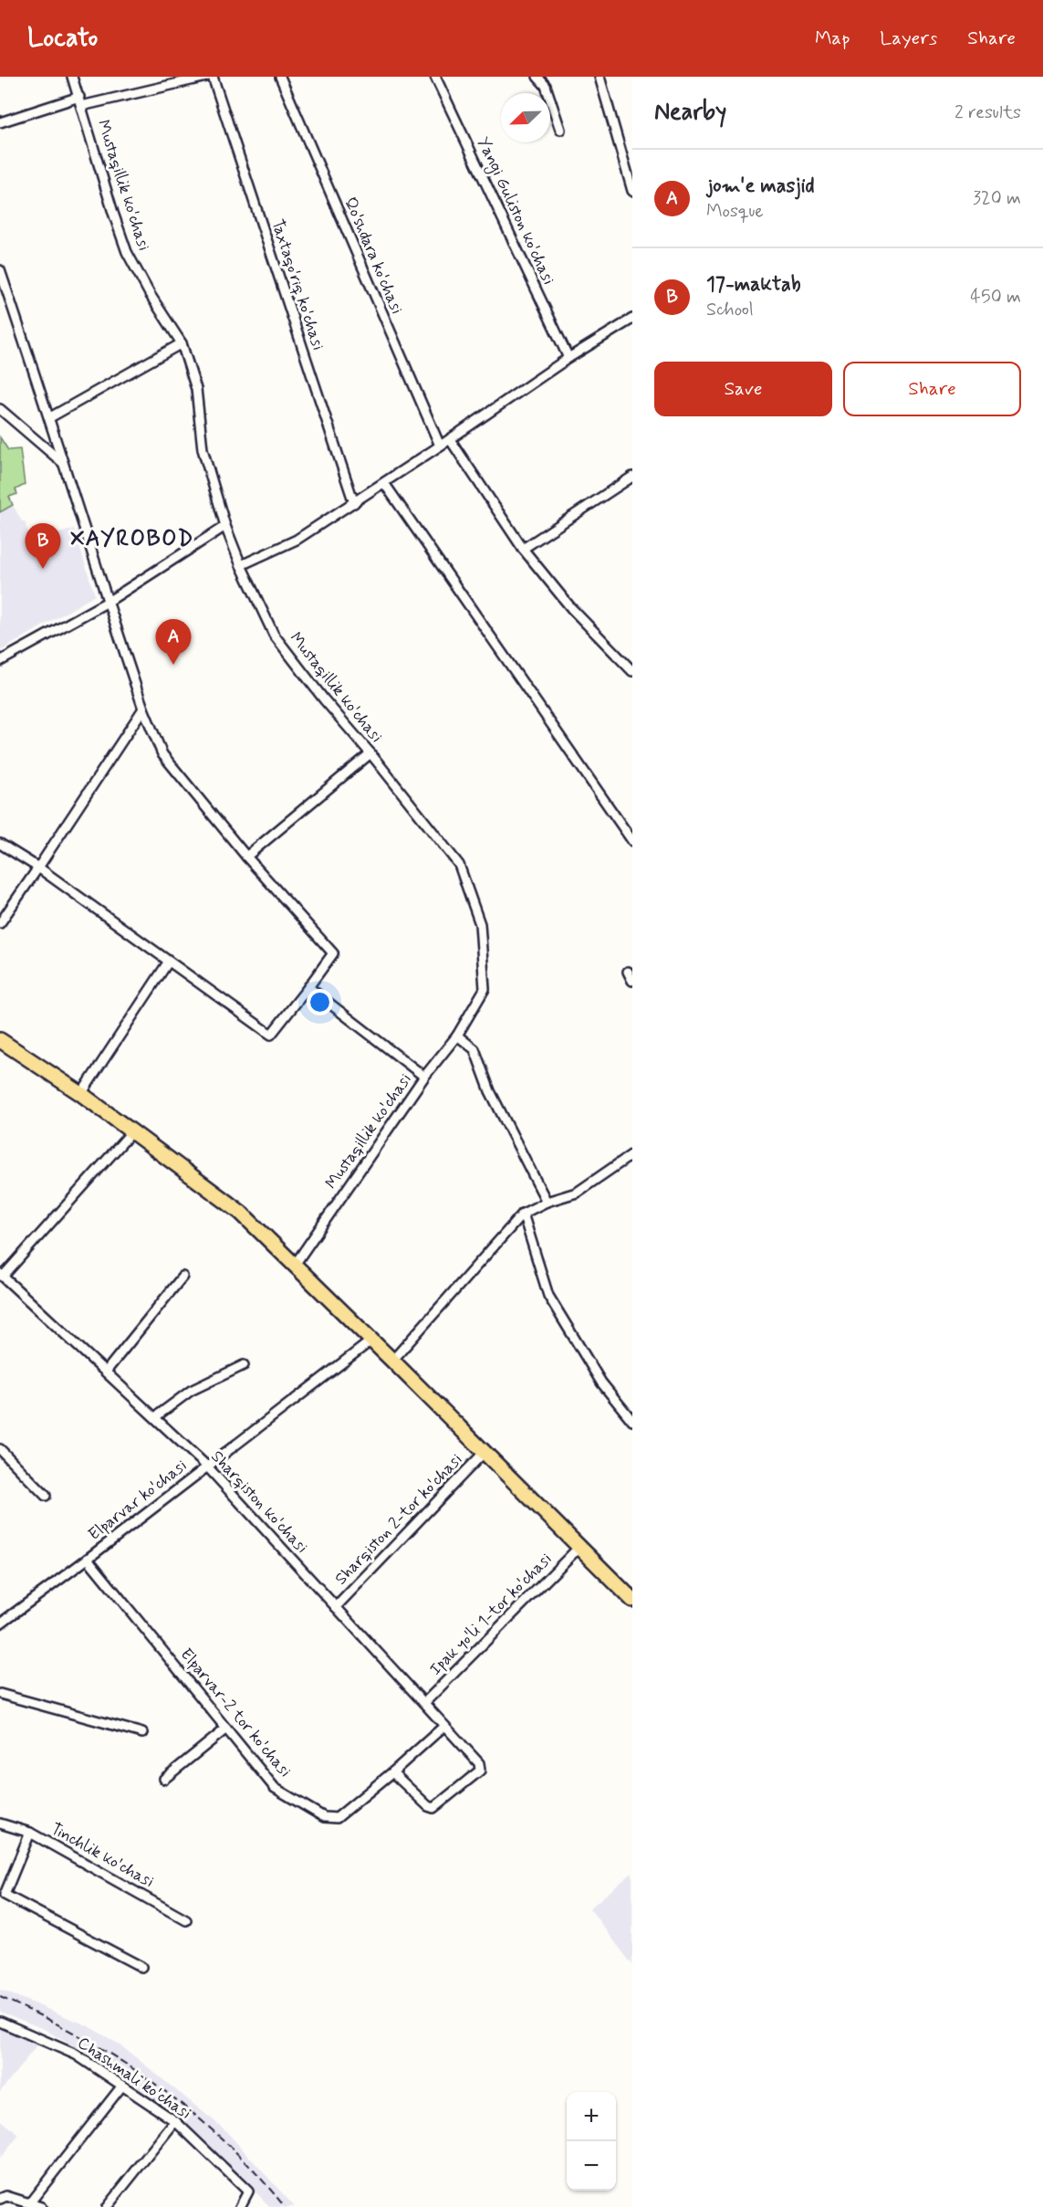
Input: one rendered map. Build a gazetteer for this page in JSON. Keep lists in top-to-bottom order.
{
  "streets": {
    "street": [
      "Mustaqillik ko'chasi",
      "Yangi Guliston ko'chasi",
      "Qo'shdara ko'chasi",
      "Taxtaqo'riq ko'chasi",
      "Elparvar ko'chasi",
      "Sharqiston ko'chasi",
      "Sharqiston 2-tor ko'chasi",
      "Ipak yo'li 1-tor ko'chasi",
      "Elparvar-2 tor ko'chasi",
      "Tinchlik ko'chasi",
      "Chashmali ko'chasi"
    ]
  },
  "crossings": [
    ["Elparvar ko'chasi", "Sharqiston ko'chasi"],
    ["Elparvar ko'chasi", "Elparvar-2 tor ko'chasi"],
    ["Sharqiston ko'chasi", "Sharqiston 2-tor ko'chasi"],
    ["Sharqiston ko'chasi", "Ipak yo'li 1-tor ko'chasi"],
    ["Sharqiston ko'chasi", "Elparvar-2 tor ko'chasi"]
  ],
  "districts": ["XAYROBOD"],
  "north": "bottom left",
  "page": {
    "header": "Locato",
    "nav": ["Map", "Layers", "Share"],
    "heading": ["Nearby", "2 results"],
    "list": [
      {
        "mark": "A",
        "name": "jom'e masjid",
        "note": "Mosque",
        "value": "320 m"
      },
      {
        "mark": "B",
        "name": "17-maktab",
        "note": "School",
        "value": "450 m"
      }
    ],
    "buttons": ["Save", "Share"],
    "pins": ["B", "A"],
    "map_buttons": ["+", "−"]
  }
}
